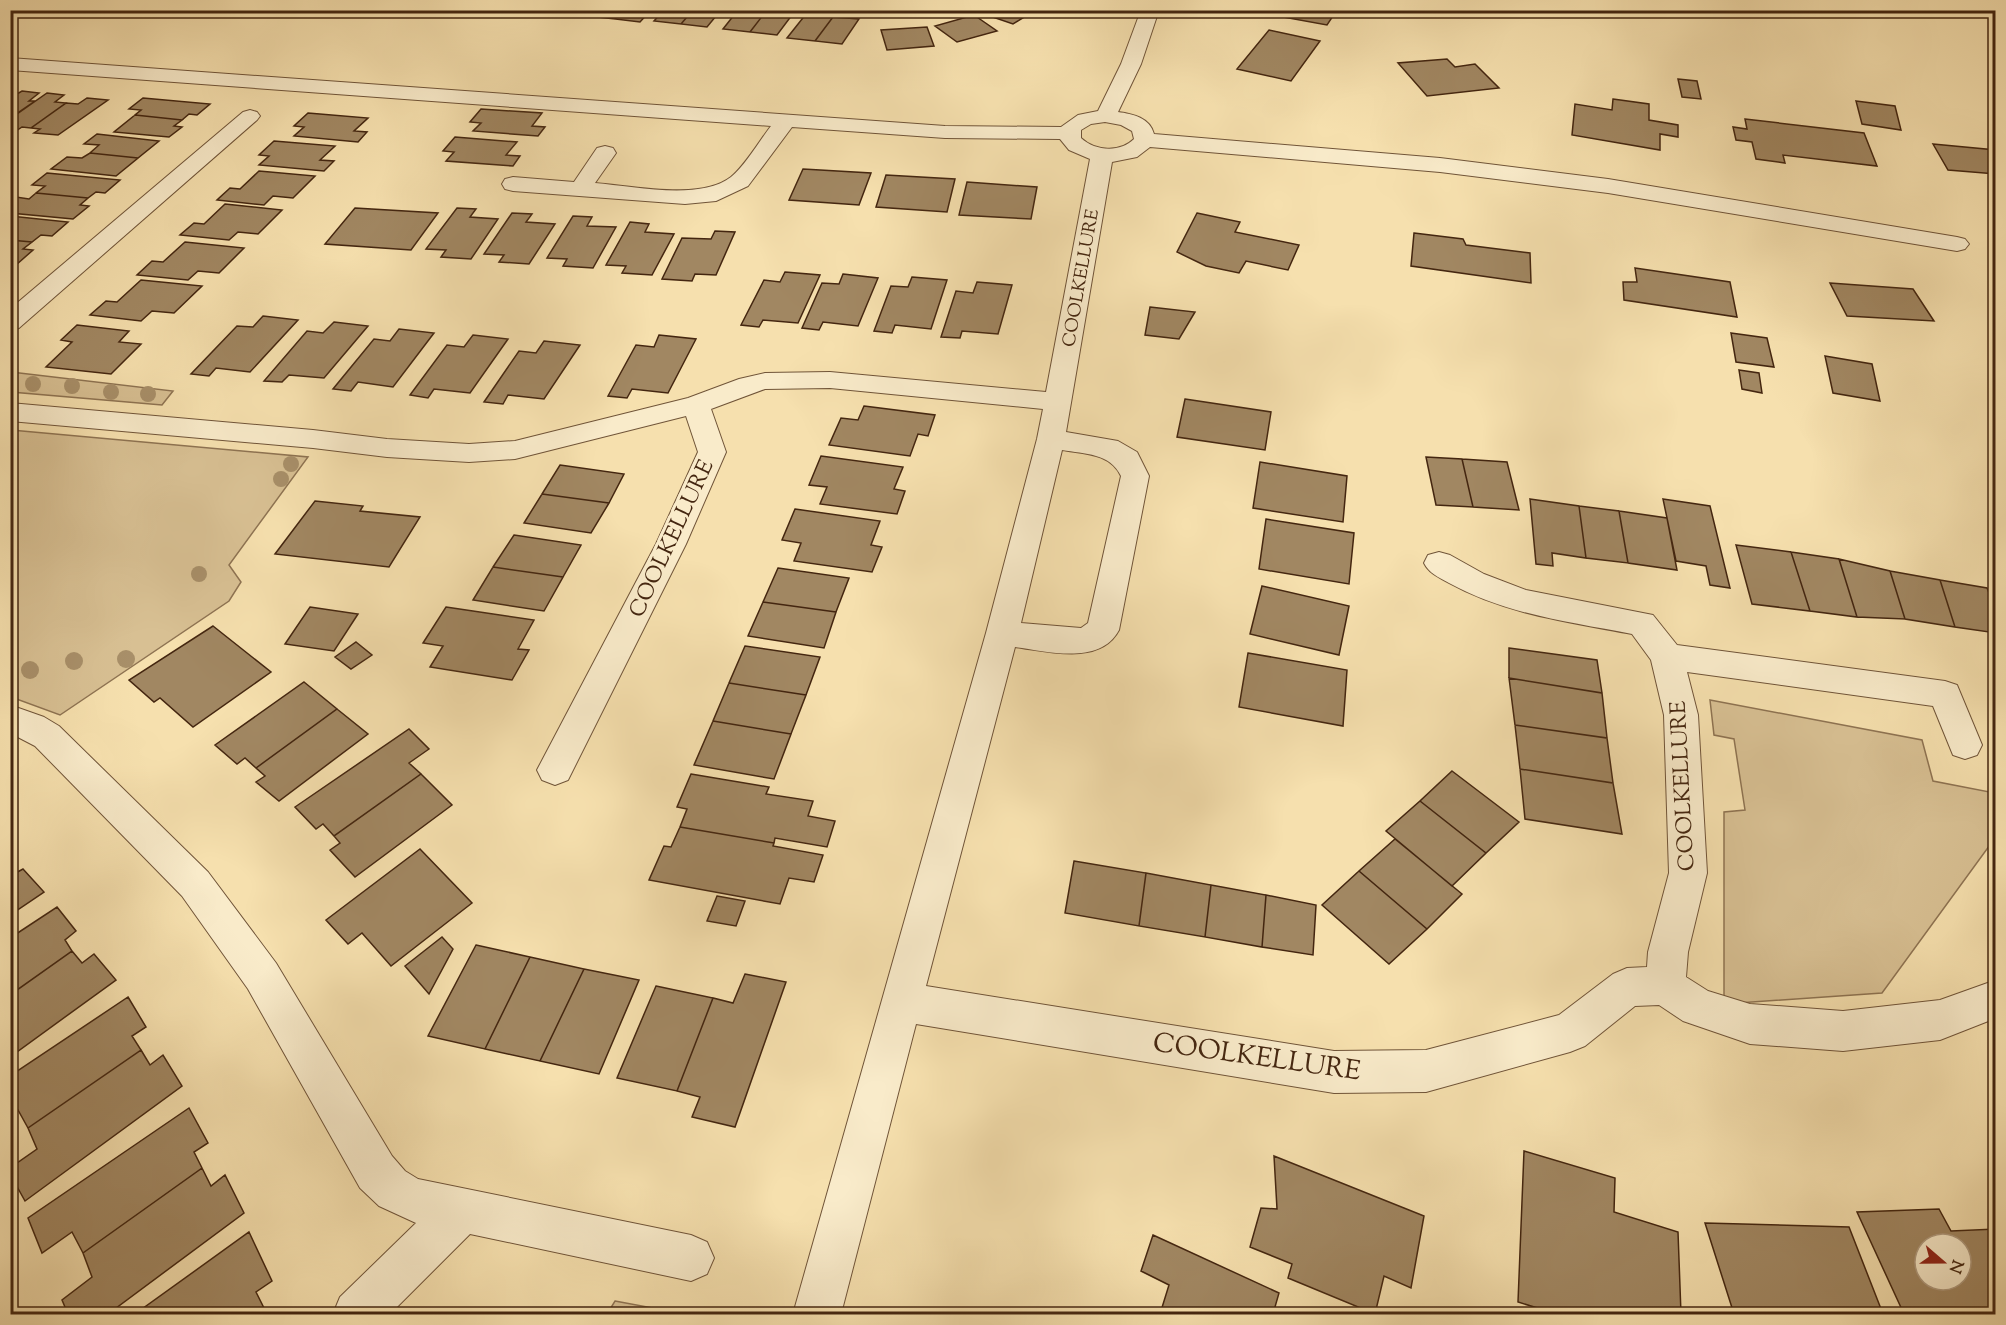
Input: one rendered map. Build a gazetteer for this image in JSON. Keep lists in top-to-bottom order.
{
  "streets": {
    "street": ["COOLKELLURE"]
  },
  "north": "right"
}
